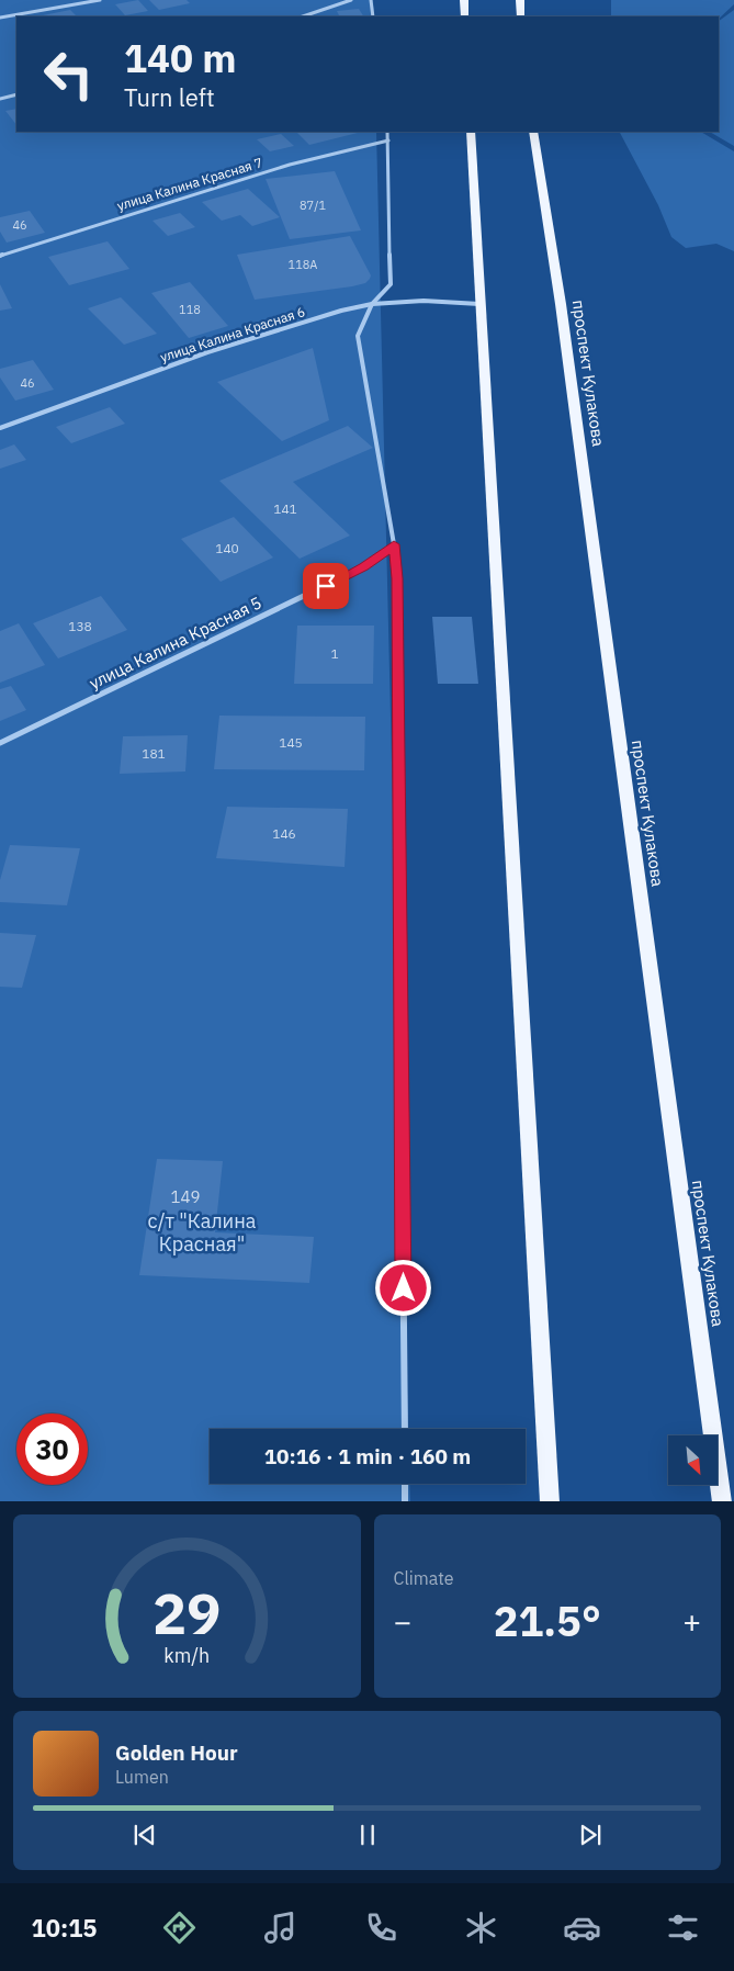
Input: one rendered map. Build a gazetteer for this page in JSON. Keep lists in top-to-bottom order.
{
  "streets": {
    "main road": ["проспект Кулакова"],
    "street": ["улица Калина Красная 7", "улица Калина Красная 6", "улица Калина Красная 5"]
  },
  "parks": ["с/т \"Калина Красная\""],
  "house_numbers": [
    "87/1",
    "46",
    "118А",
    "118",
    "46",
    "141",
    "140",
    "138",
    "1",
    "145",
    "181",
    "146",
    "149"
  ],
  "north": "bottom right",
  "page": {
    "turn": ["140 m", "Turn left"],
    "limit": "30",
    "trip": "10:16 · 1 min · 160 m",
    "tile": "Climate",
    "heat": ["−", "21.5°", "+"],
    "song": ["Golden Hour", "Lumen"],
    "tabs": "10:15",
    "gauge": ["29", "km/h"]
  }
}
